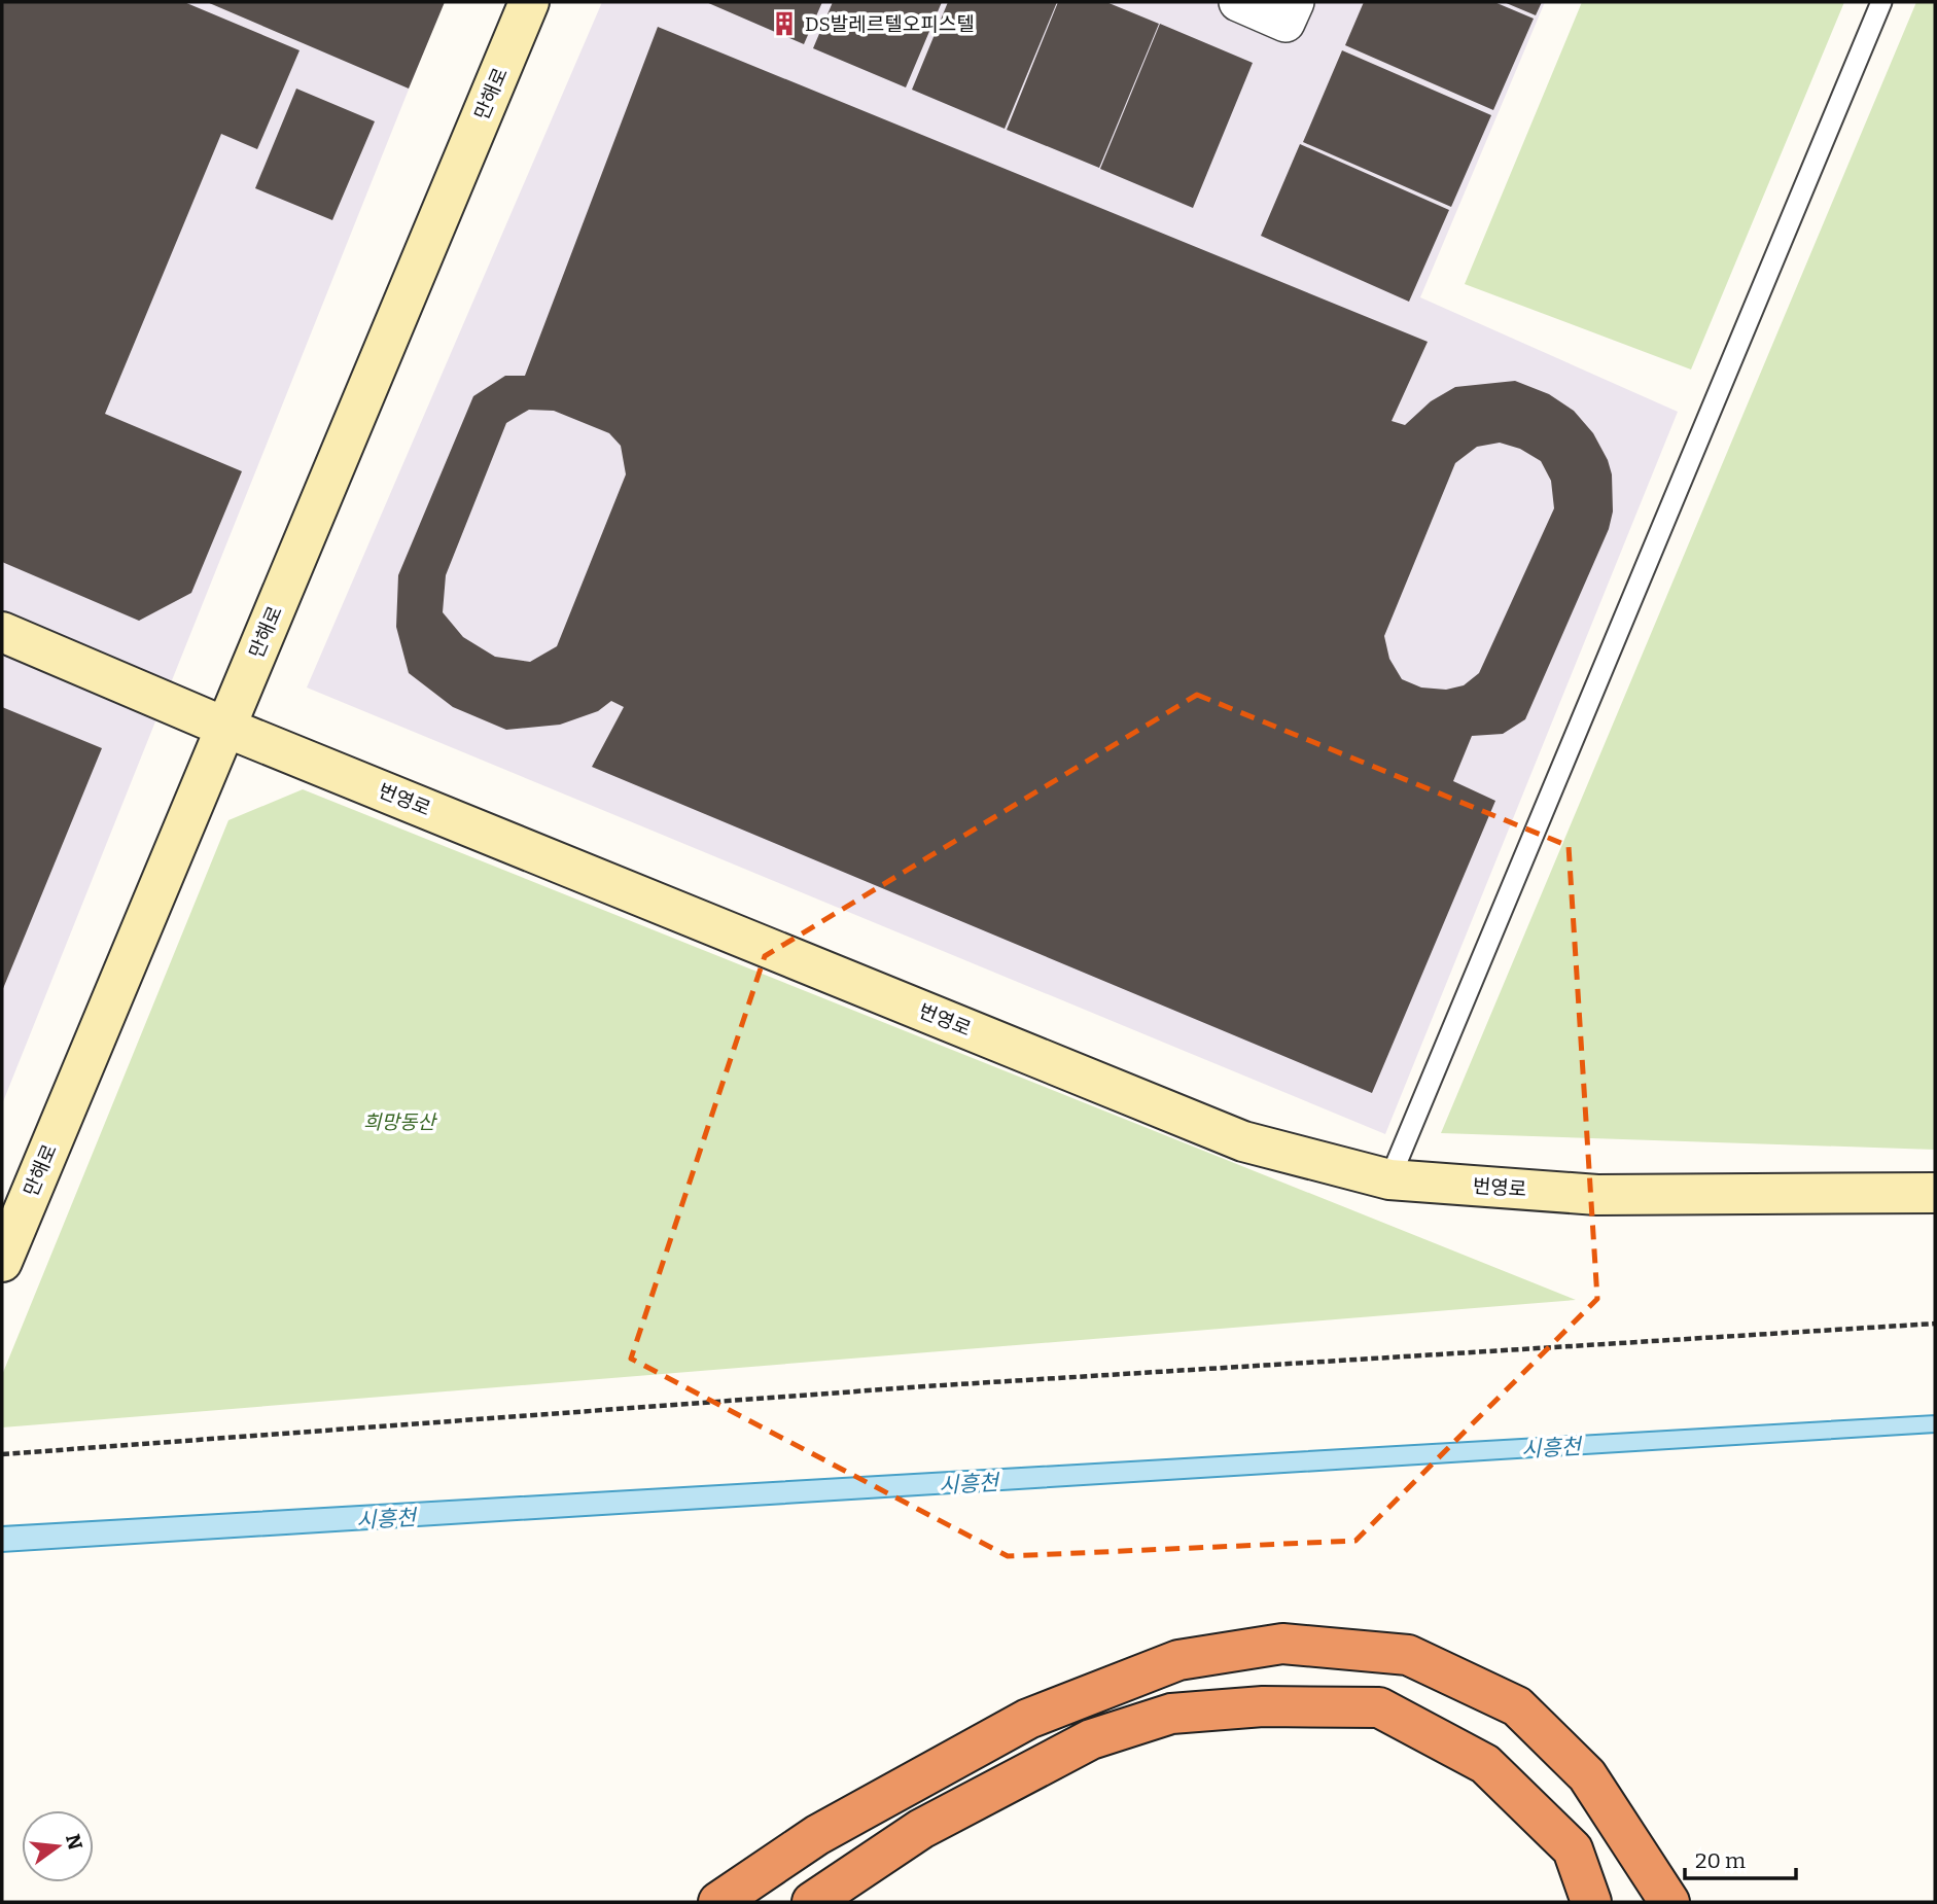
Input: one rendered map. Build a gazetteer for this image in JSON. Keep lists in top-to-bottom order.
{
  "streets": {
    "street": ["만해로", "번영로"]
  },
  "crossings": [
    ["만해로", "번영로"]
  ],
  "water": ["시흥천"],
  "parks": ["희망동산"],
  "places": {
    "building": ["DS발레르텔오피스텔"]
  },
  "scale_bar": "20 m",
  "north": "right"
}
